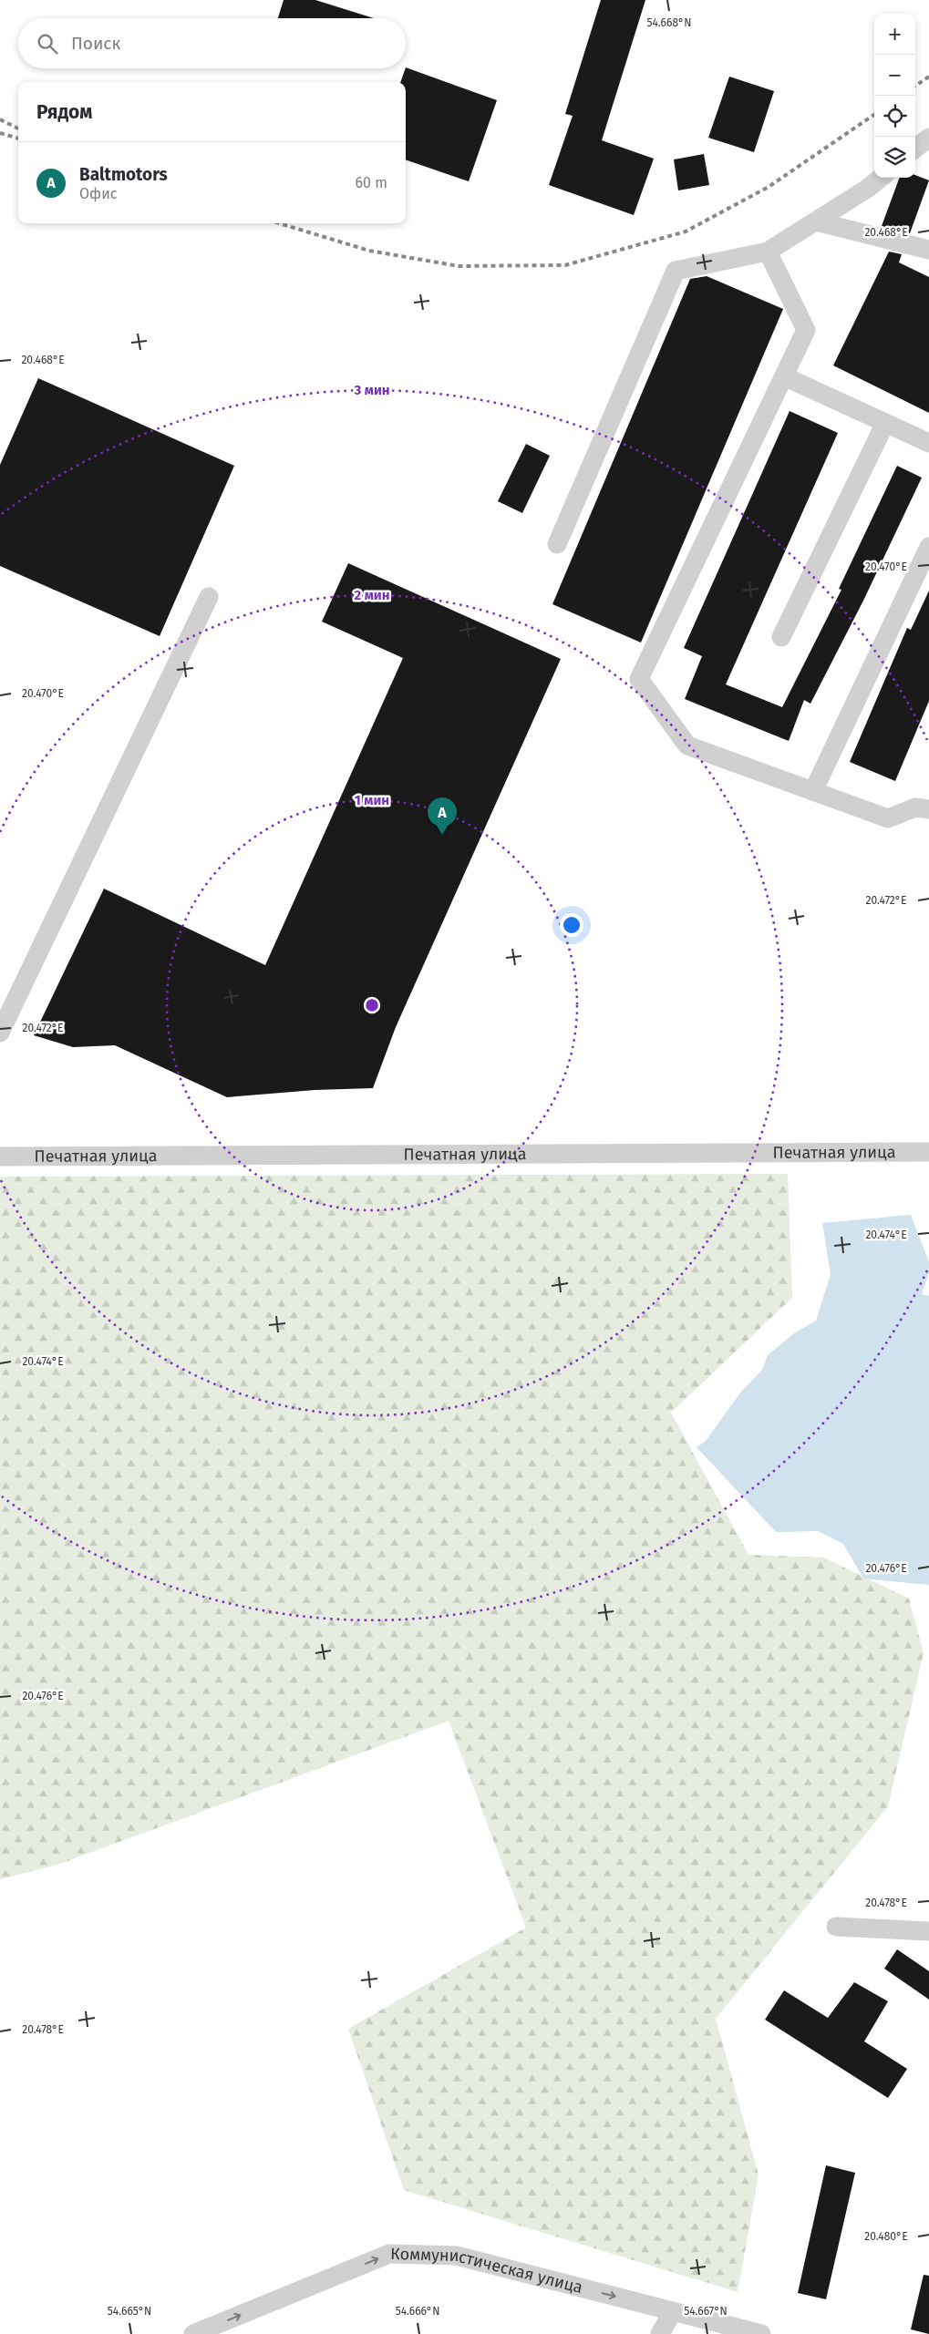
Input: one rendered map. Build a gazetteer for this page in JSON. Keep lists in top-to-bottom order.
{
  "streets": {
    "street": ["Печатная улица", "Коммунистическая улица"]
  },
  "one_way": ["Коммунистическая улица"],
  "page": {
    "map_buttons": ["+", "−"],
    "search": "Поиск",
    "heading": "Рядом",
    "list": [
      {
        "mark": "A",
        "name": "Baltmotors",
        "note": "Офис",
        "value": "60 m"
      }
    ],
    "pins": "A"
  },
  "coordinates": [
    "54.668°N",
    "20.468°E",
    "20.470°E",
    "20.472°E",
    "20.474°E",
    "20.476°E",
    "20.478°E",
    "20.480°E",
    "54.665°N",
    "54.666°N",
    "54.667°N"
  ],
  "rings": ["3 мин", "2 мин", "1 мин"]
}
